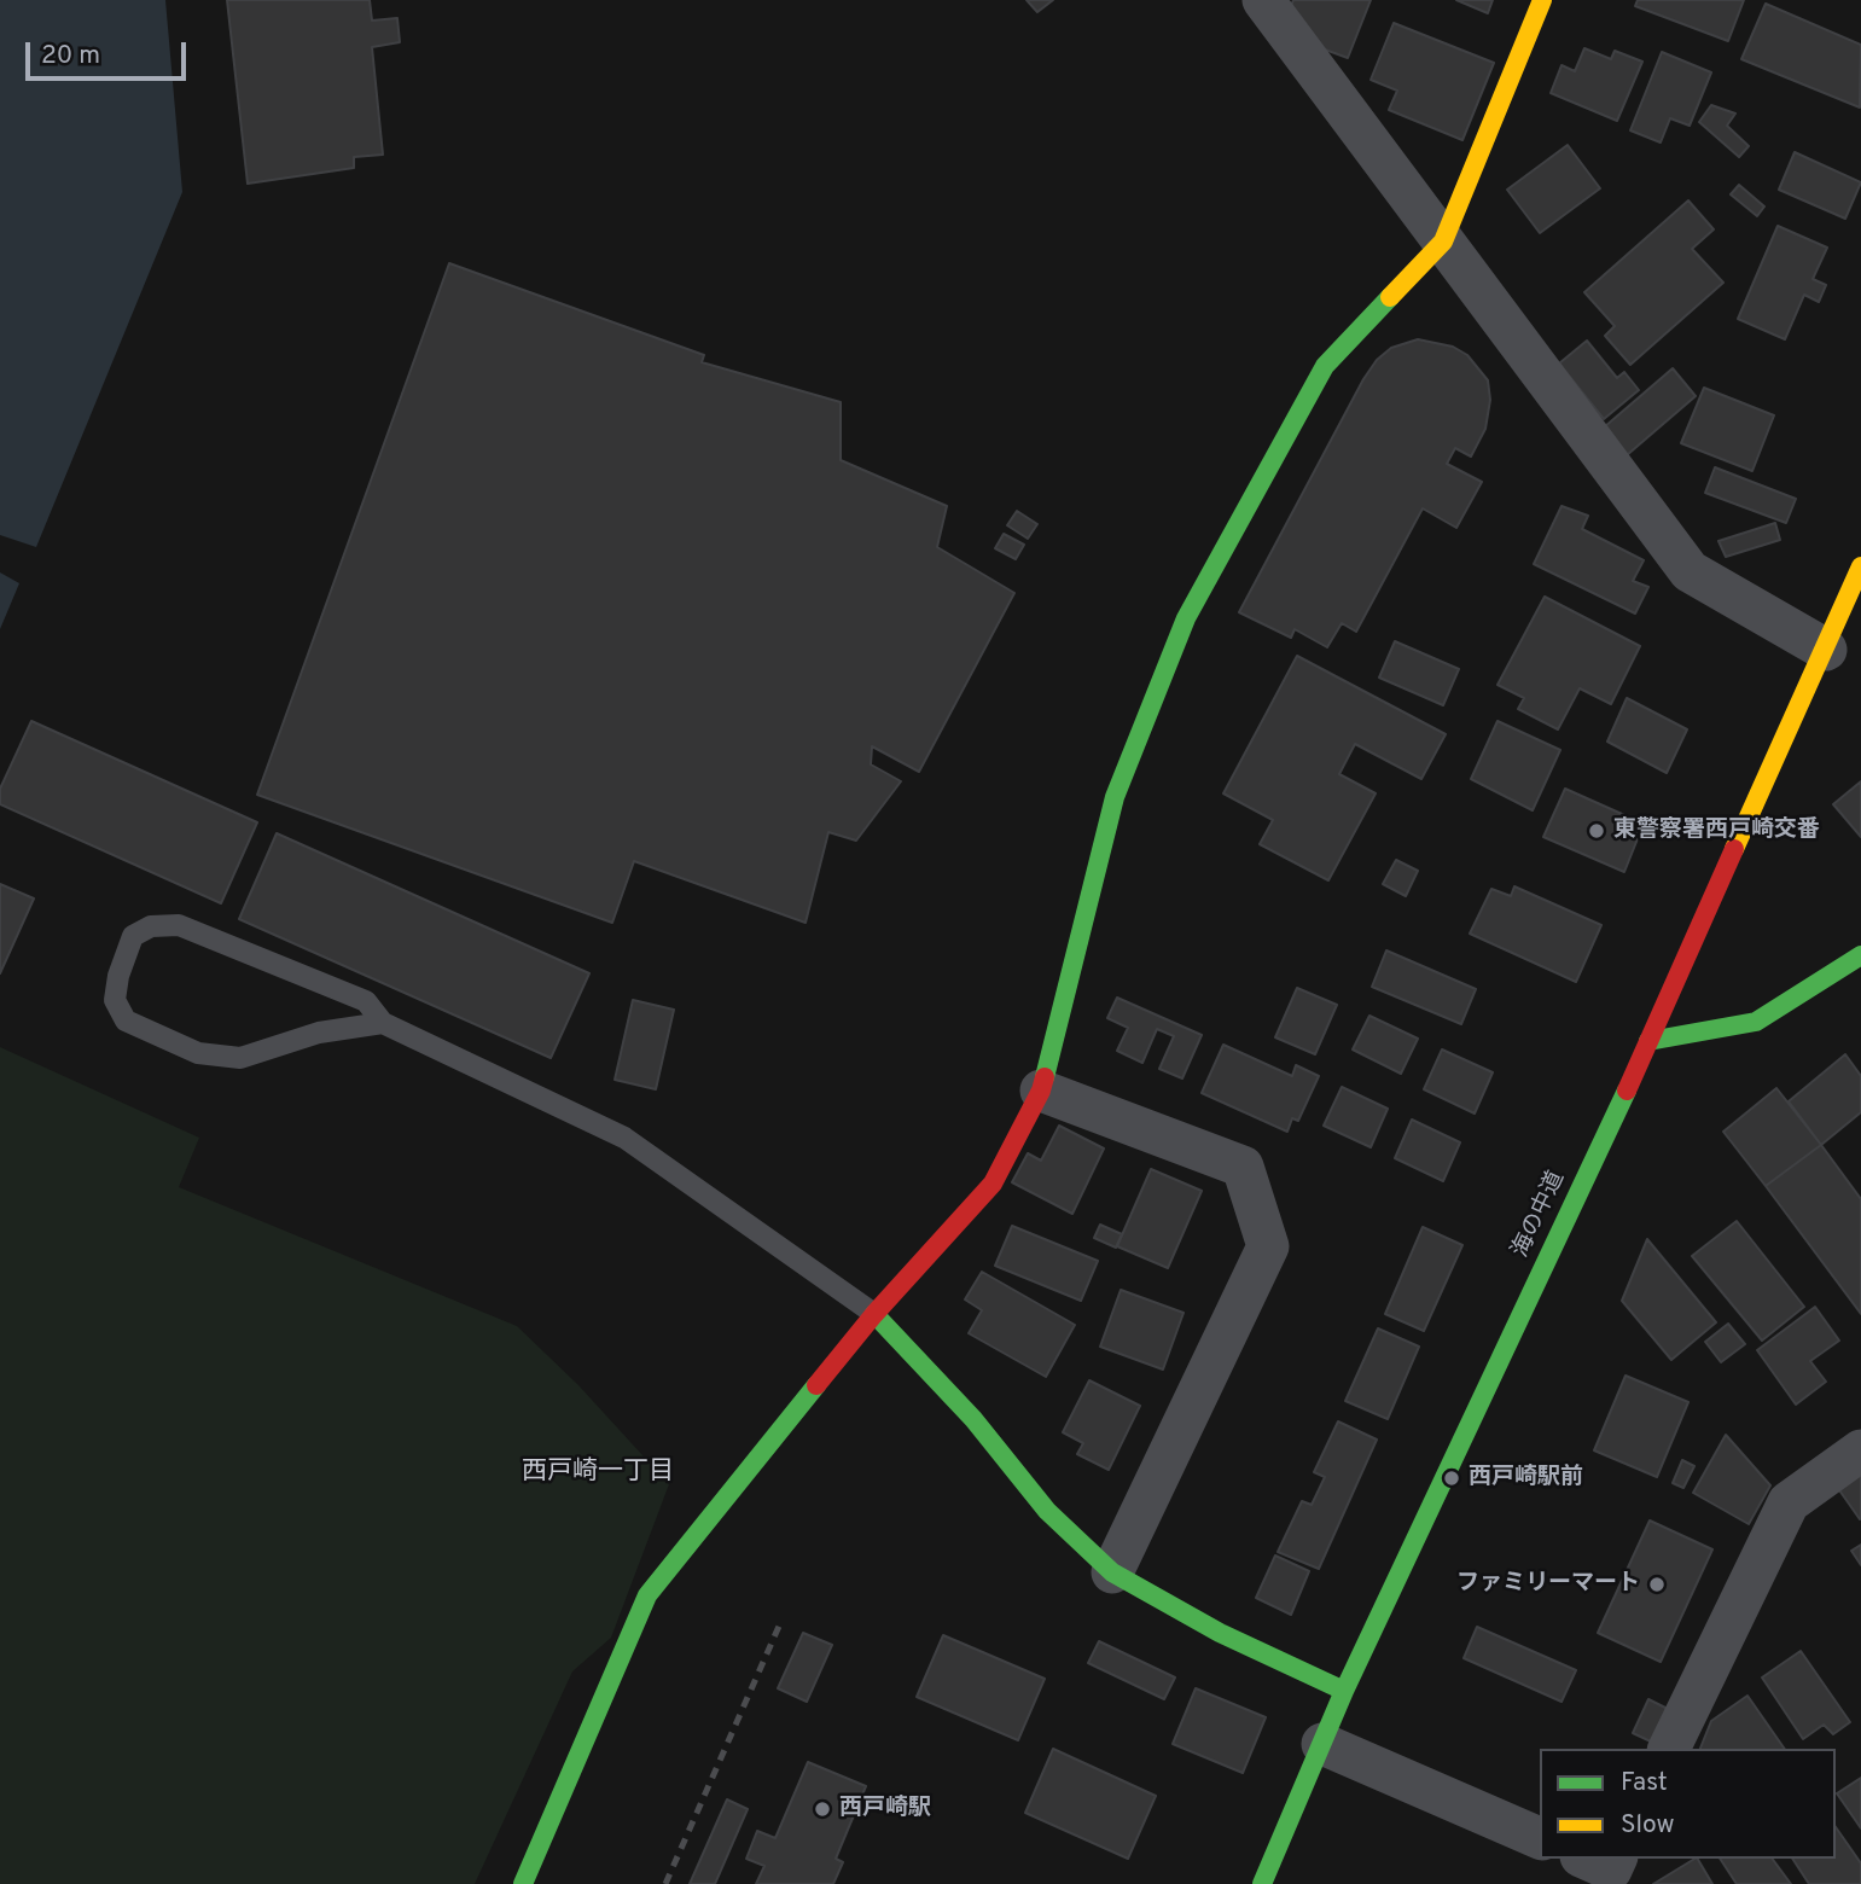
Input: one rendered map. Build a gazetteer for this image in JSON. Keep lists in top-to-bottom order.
{
  "streets": {
    "street": ["海の中道"]
  },
  "districts": ["西戸崎一丁目"],
  "places": [
    "東警察署西戸崎交番",
    "西戸崎駅前",
    "ファミリーマート",
    "西戸崎駅"
  ],
  "legend": ["Fast", "Slow"],
  "scale_bar": "20 m"
}
